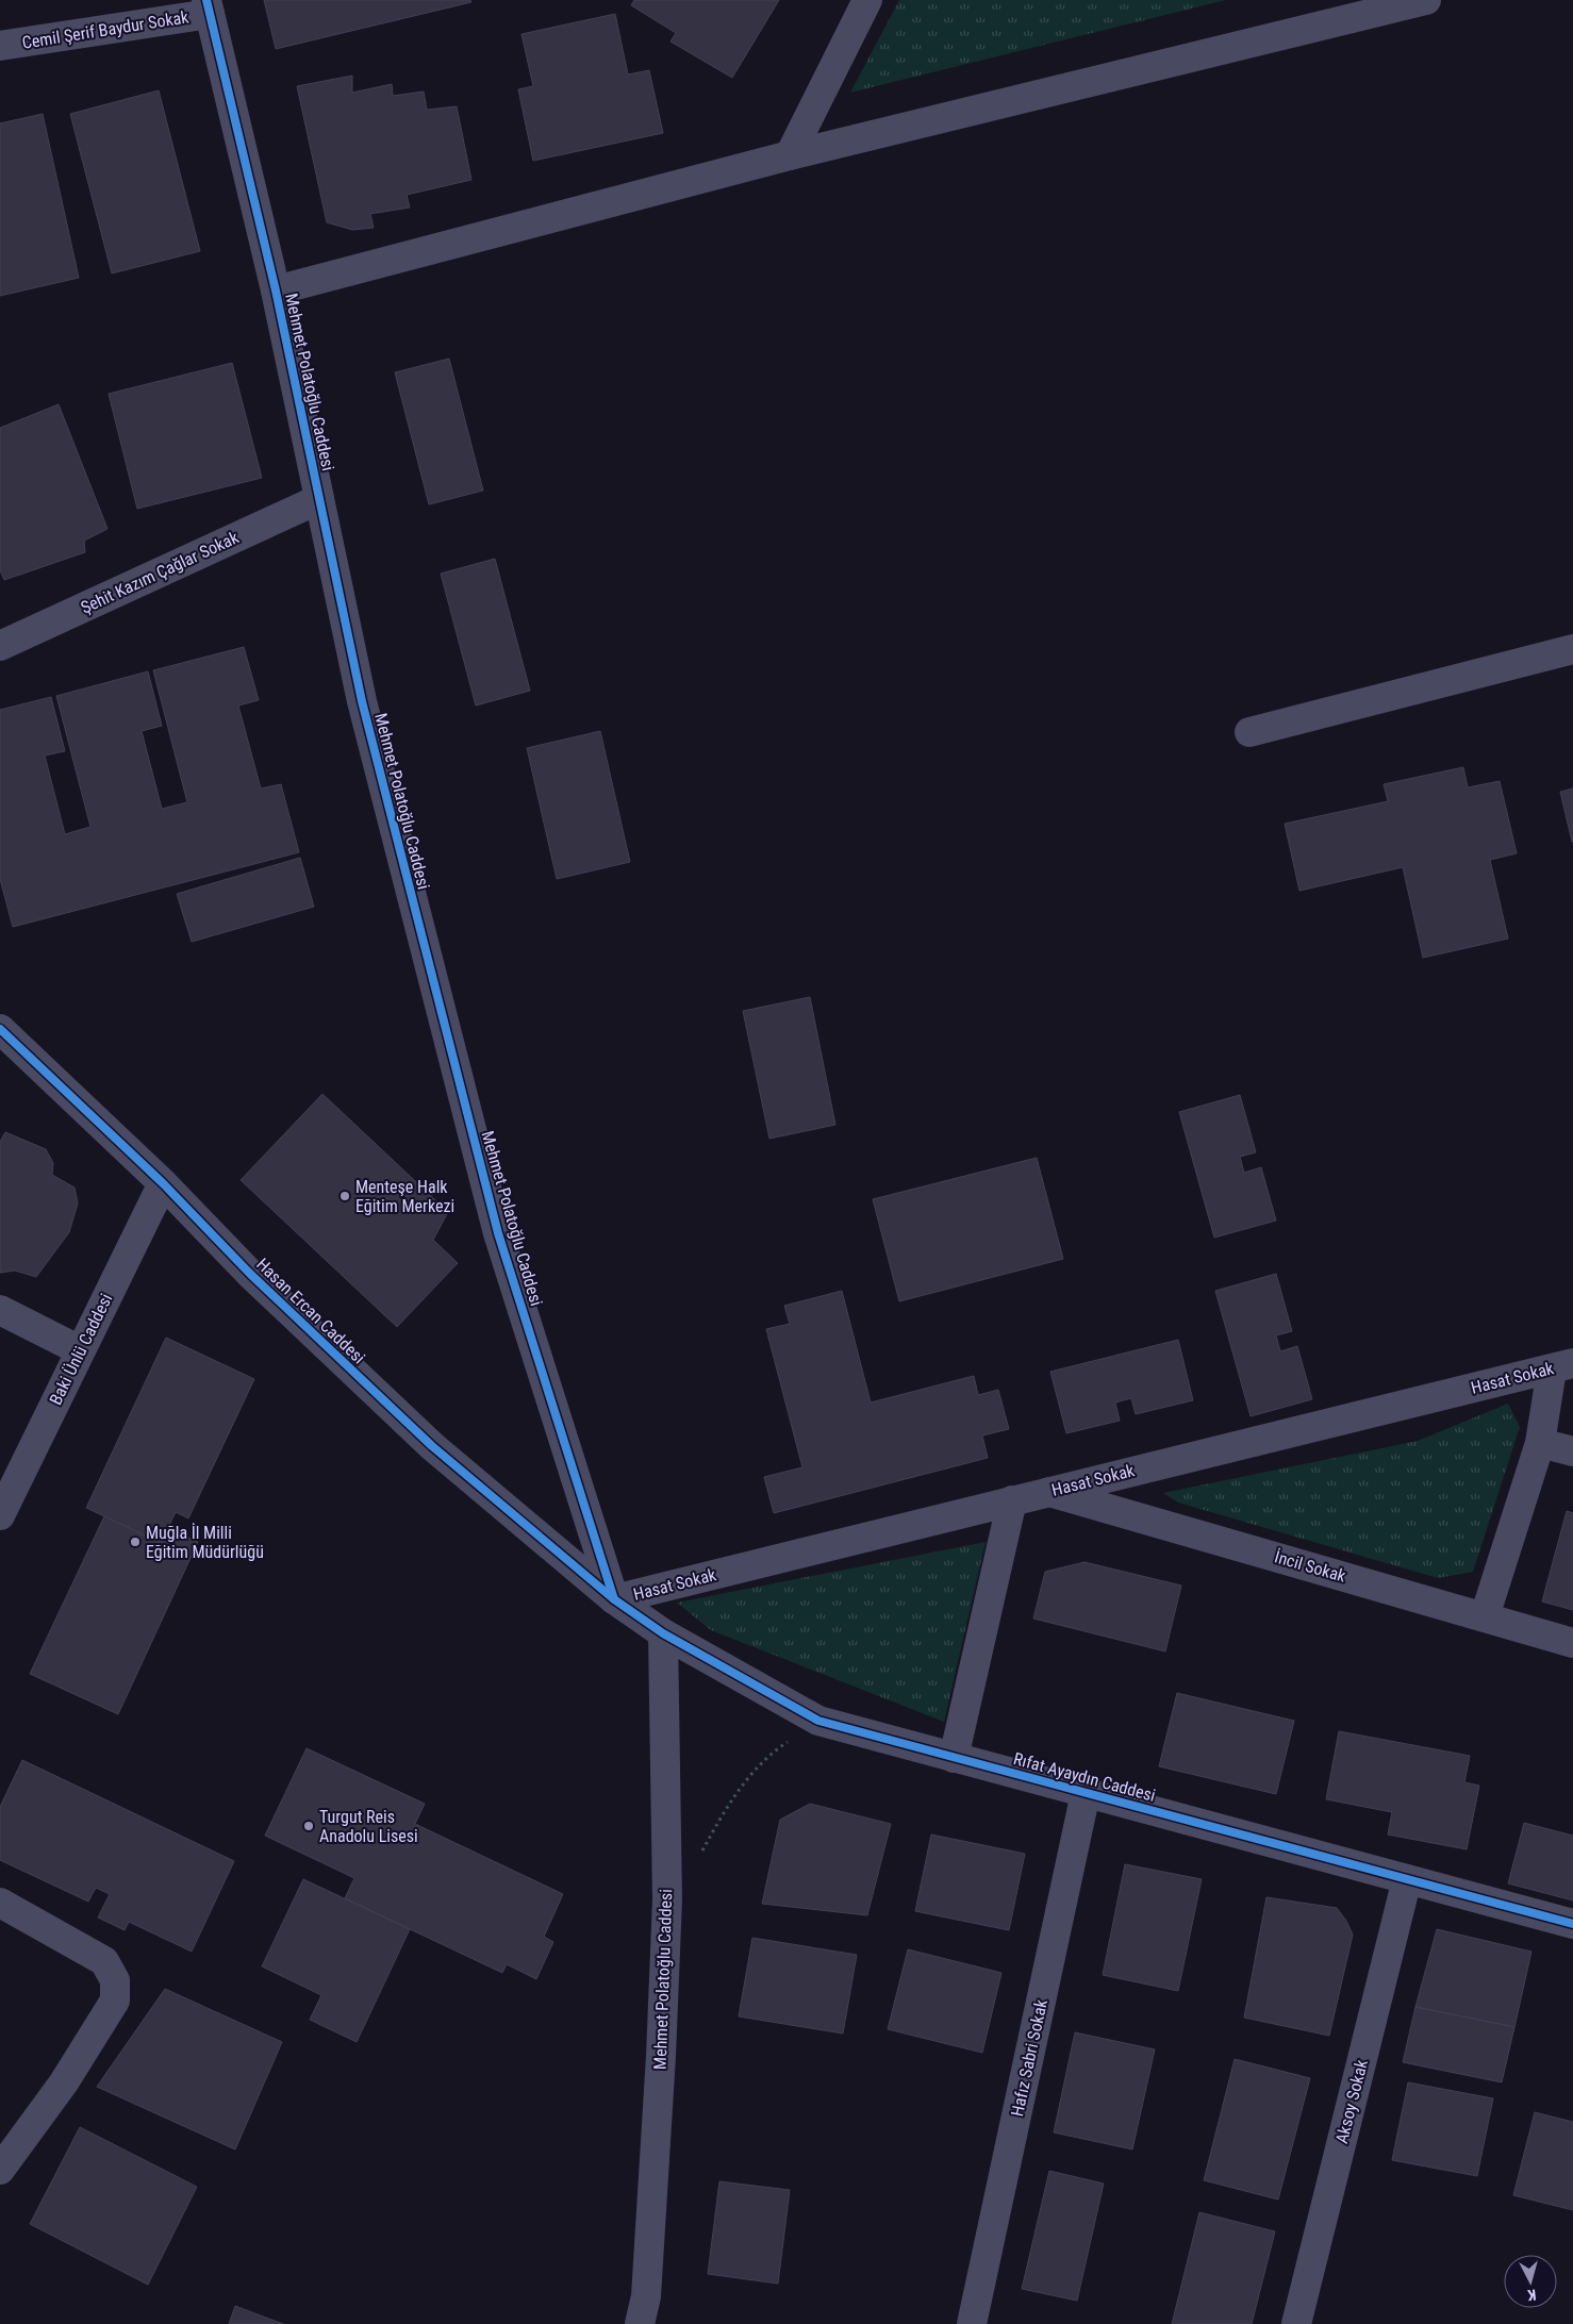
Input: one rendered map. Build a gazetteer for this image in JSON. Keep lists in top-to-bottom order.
{
  "streets": {
    "street": [
      "Cemil Şerif Baydur Sokak",
      "Mehmet Polatoğlu Caddesi",
      "Şehit Kazım Çağlar Sokak",
      "Hasan Ercan Caddesi",
      "Baki Ünlü Caddesi",
      "Hasat Sokak",
      "İncil Sokak",
      "Rıfat Ayaydın Caddesi",
      "Hafız Sabri Sokak",
      "Aksoy Sokak"
    ]
  },
  "crossings": [
    ["Cemil Şerif Baydur Sokak", "Mehmet Polatoğlu Caddesi"],
    ["Mehmet Polatoğlu Caddesi", "Şehit Kazım Çağlar Sokak"],
    ["Mehmet Polatoğlu Caddesi", "Hasan Ercan Caddesi"],
    ["Mehmet Polatoğlu Caddesi", "Hasat Sokak"],
    ["Mehmet Polatoğlu Caddesi", "Rıfat Ayaydın Caddesi"],
    ["Hasan Ercan Caddesi", "Baki Ünlü Caddesi"],
    ["Hasan Ercan Caddesi", "Hasat Sokak"],
    ["Hasan Ercan Caddesi", "Rıfat Ayaydın Caddesi"],
    ["Hasat Sokak", "İncil Sokak"],
    ["Hasat Sokak", "Rıfat Ayaydın Caddesi"],
    ["Rıfat Ayaydın Caddesi", "Hafız Sabri Sokak"],
    ["Rıfat Ayaydın Caddesi", "Aksoy Sokak"]
  ],
  "places": ["Menteşe Halk Eğitim Merkezi", "Muğla İl Milli Eğitim Müdürlüğü", "Turgut Reis Anadolu Lisesi"],
  "north": "bottom"
}
